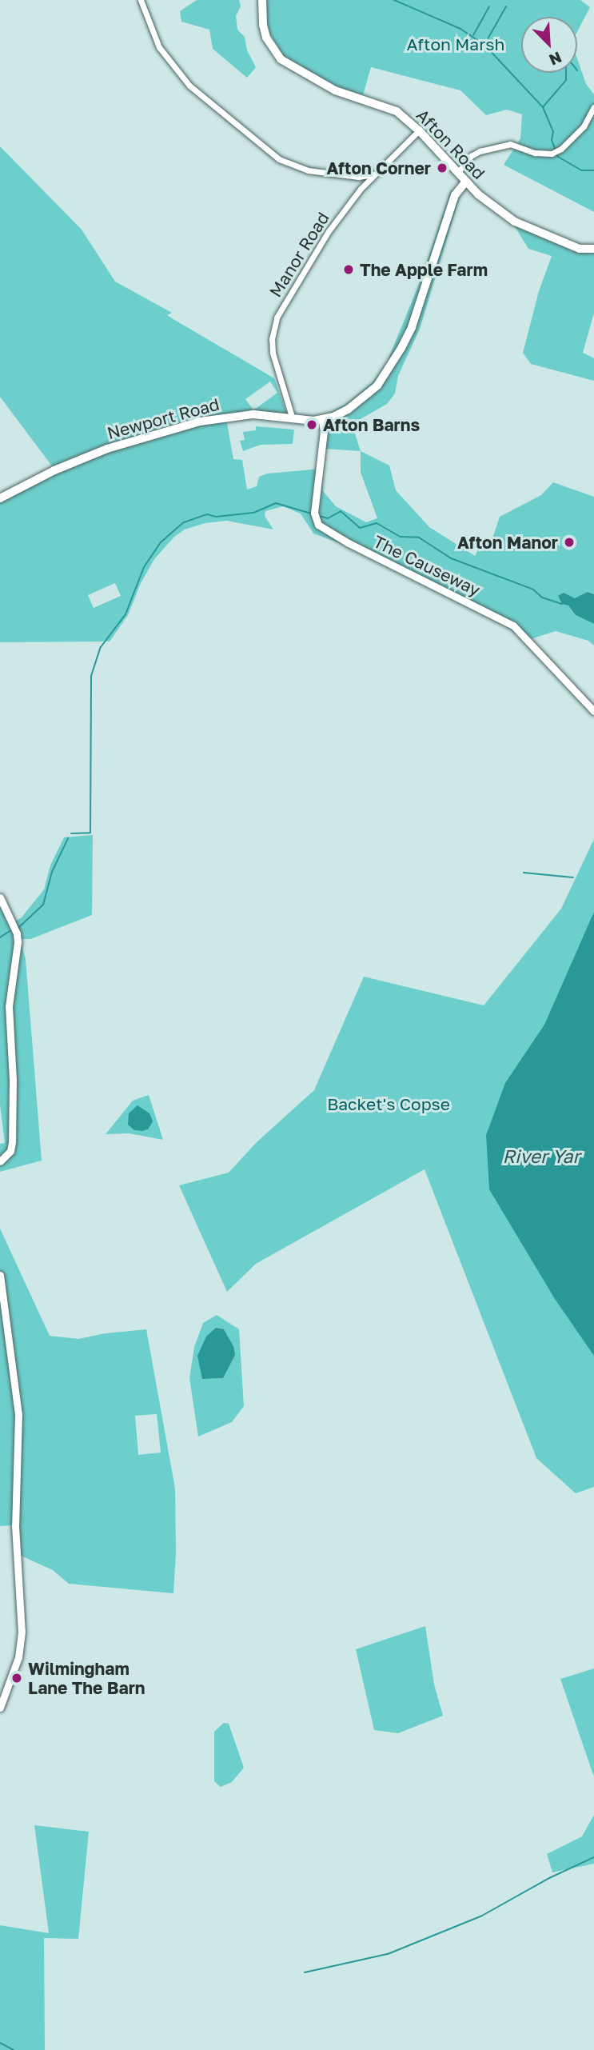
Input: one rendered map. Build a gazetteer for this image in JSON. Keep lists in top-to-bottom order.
{
  "streets": {
    "main road": ["Afton Road", "Newport Road"],
    "street": ["Manor Road", "The Causeway"]
  },
  "crossings": [
    ["Afton Road", "Manor Road"],
    ["Afton Road", "Newport Road"],
    ["Manor Road", "Newport Road"],
    ["Newport Road", "The Causeway"]
  ],
  "water": ["River Yar"],
  "parks": ["Afton Marsh", "Backet's Copse"],
  "places": [
    "Afton Corner",
    "The Apple Farm",
    "Afton Barns",
    "Afton Manor",
    "Wilmingham Lane The Barn"
  ],
  "north": "bottom right"
}
